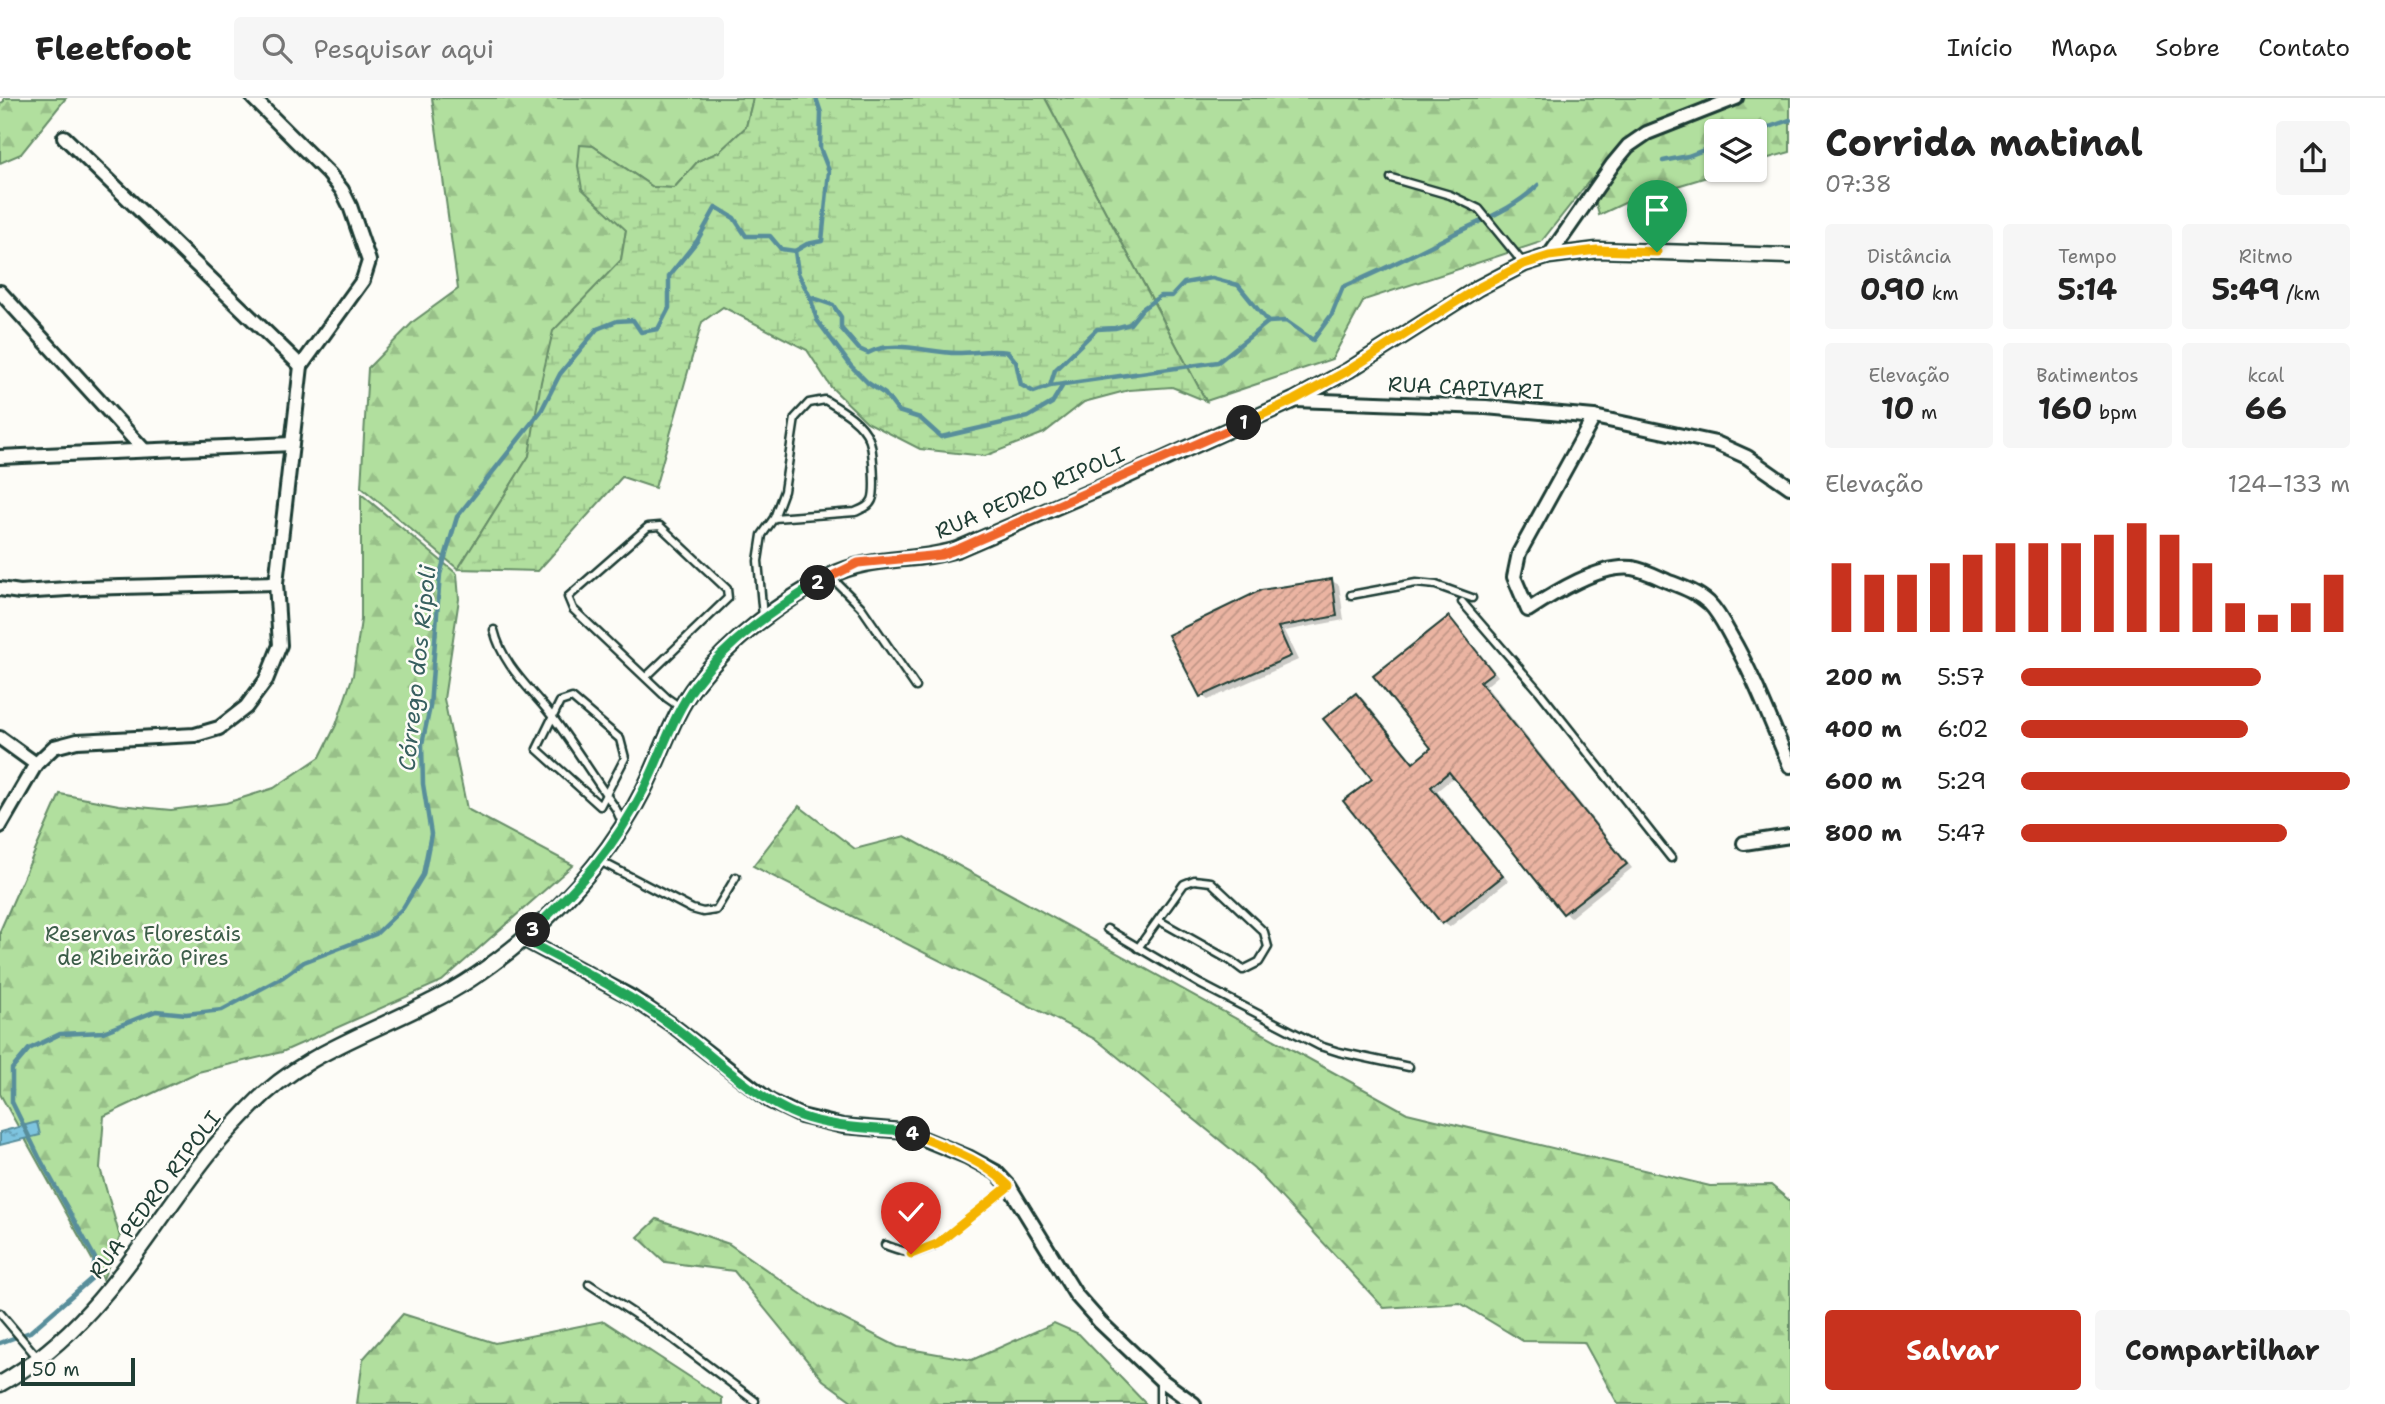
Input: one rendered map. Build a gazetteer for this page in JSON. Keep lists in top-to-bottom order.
{
  "streets": {
    "street": ["RUA CAPIVARI", "RUA PEDRO RIPOLI"]
  },
  "crossings": [
    ["RUA CAPIVARI", "RUA PEDRO RIPOLI"]
  ],
  "water": ["Córrego dos Ripoli"],
  "parks": ["Reservas Florestais de Ribeirão Pires"],
  "scale_bar": "50 m",
  "page": {
    "header": "Fleetfoot",
    "search": "Pesquisar aqui",
    "nav": [
      "Início",
      "Mapa",
      "Sobre",
      "Contato"
    ],
    "heading": ["Corrida matinal", "07:38"],
    "stats": [
      ["Distância", "0.90 km"],
      ["Tempo", "5:14"],
      ["Ritmo", "5:49 /km"],
      ["Elevação", "10 m"],
      ["Batimentos", "160 bpm"],
      ["kcal", "66"]
    ],
    "pins": [
      "1",
      "2",
      "3",
      "4"
    ],
    "chart": ["Elevação", "124–133 m"],
    "list": [
      {
        "name": "200 m",
        "note": "5:57"
      },
      {
        "name": "400 m",
        "note": "6:02"
      },
      {
        "name": "600 m",
        "note": "5:29"
      },
      {
        "name": "800 m",
        "note": "5:47"
      }
    ],
    "buttons": ["Salvar", "Compartilhar"],
    "scale": "50 m"
  }
}
